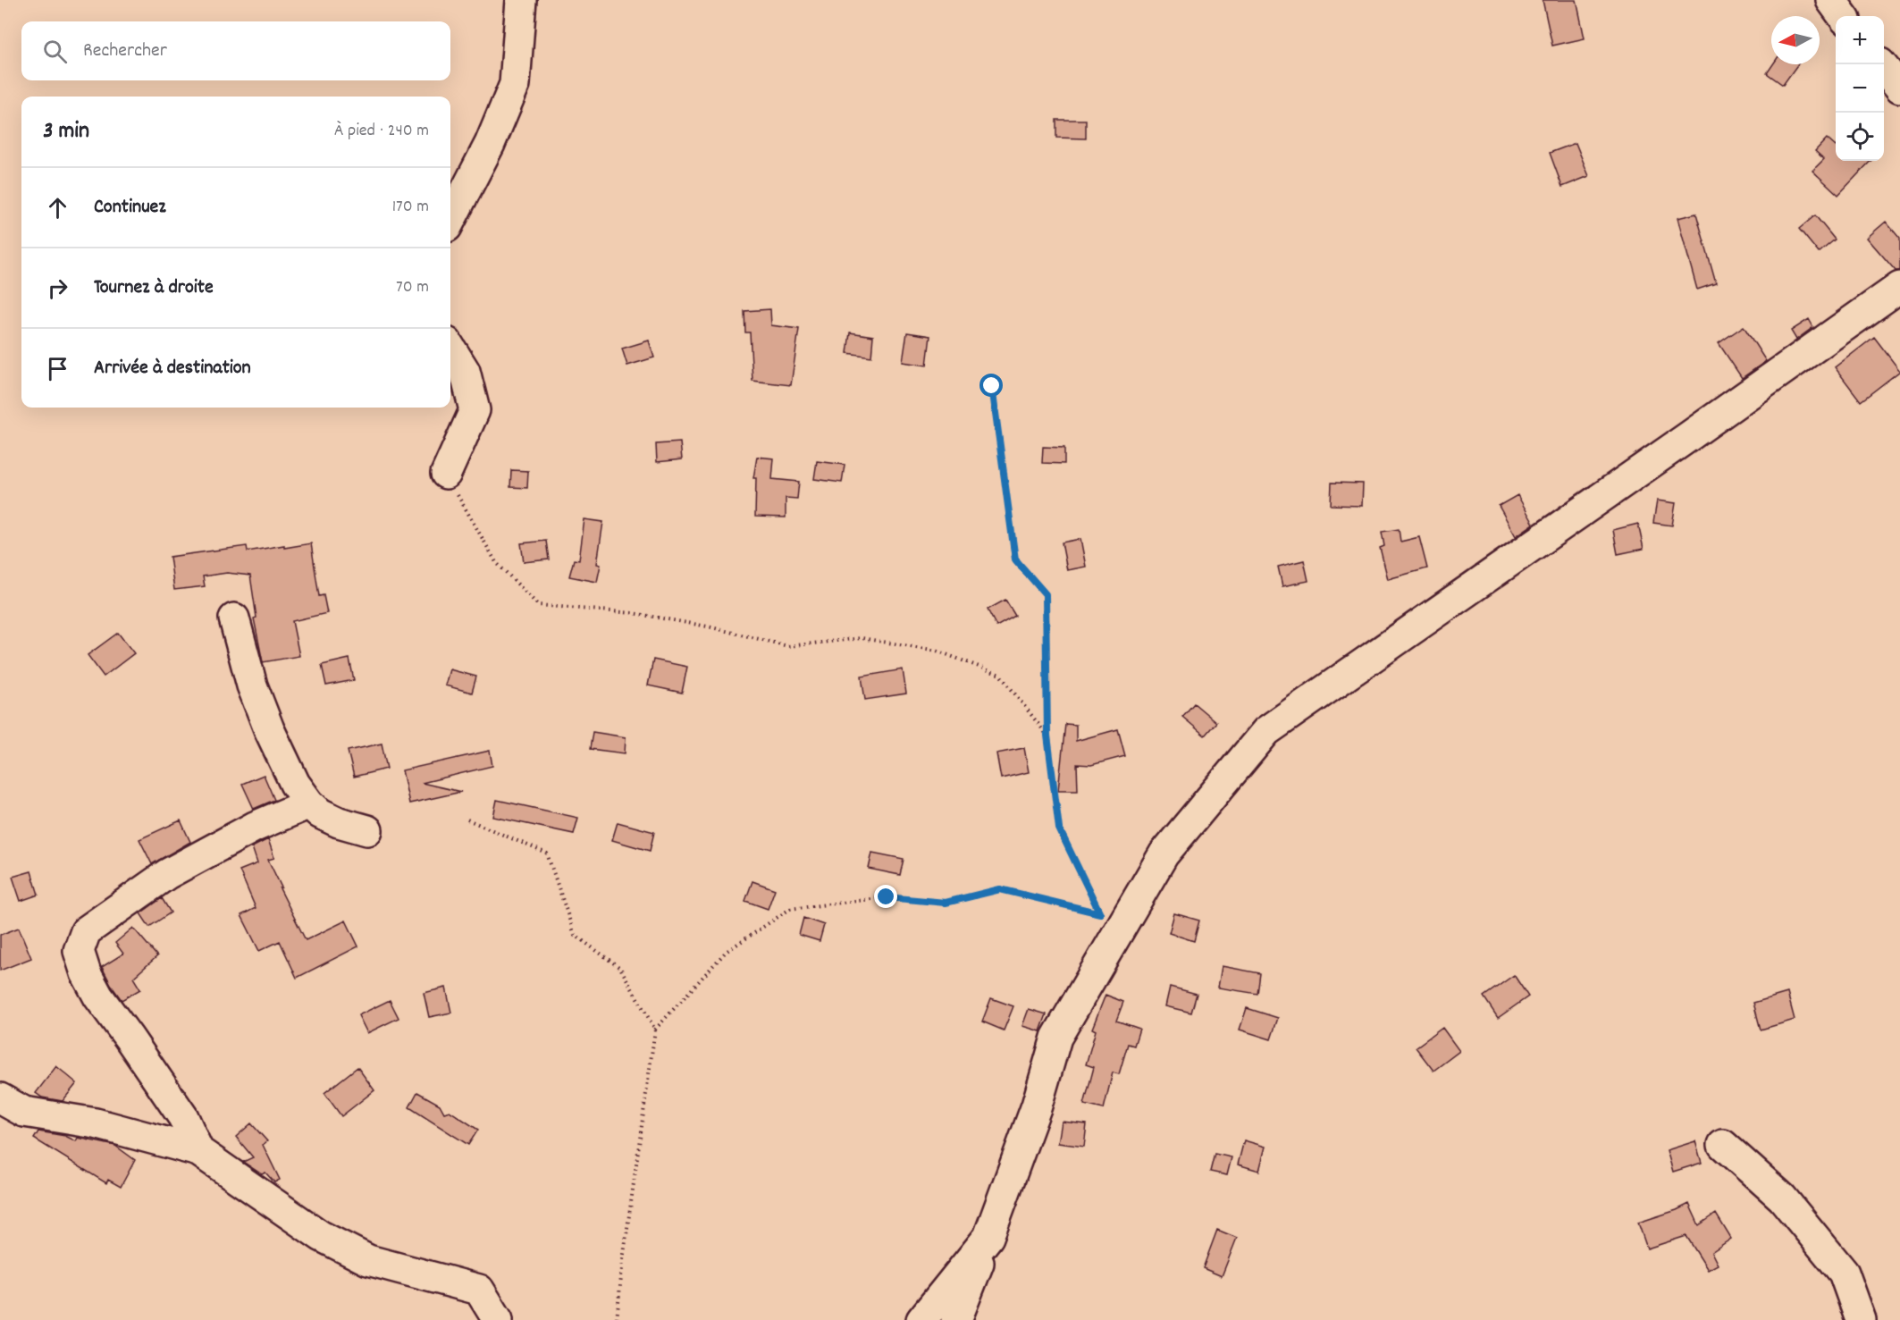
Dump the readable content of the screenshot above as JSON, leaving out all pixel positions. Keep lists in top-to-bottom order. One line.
{"north":"left","page":{"map_buttons":["+","−"],"search":"Rechercher","heading":["3 min","À pied · 240 m"],"list":[["Continuez","170 m"],["Tournez à droite","70 m"],"Arrivée à destination"]}}
